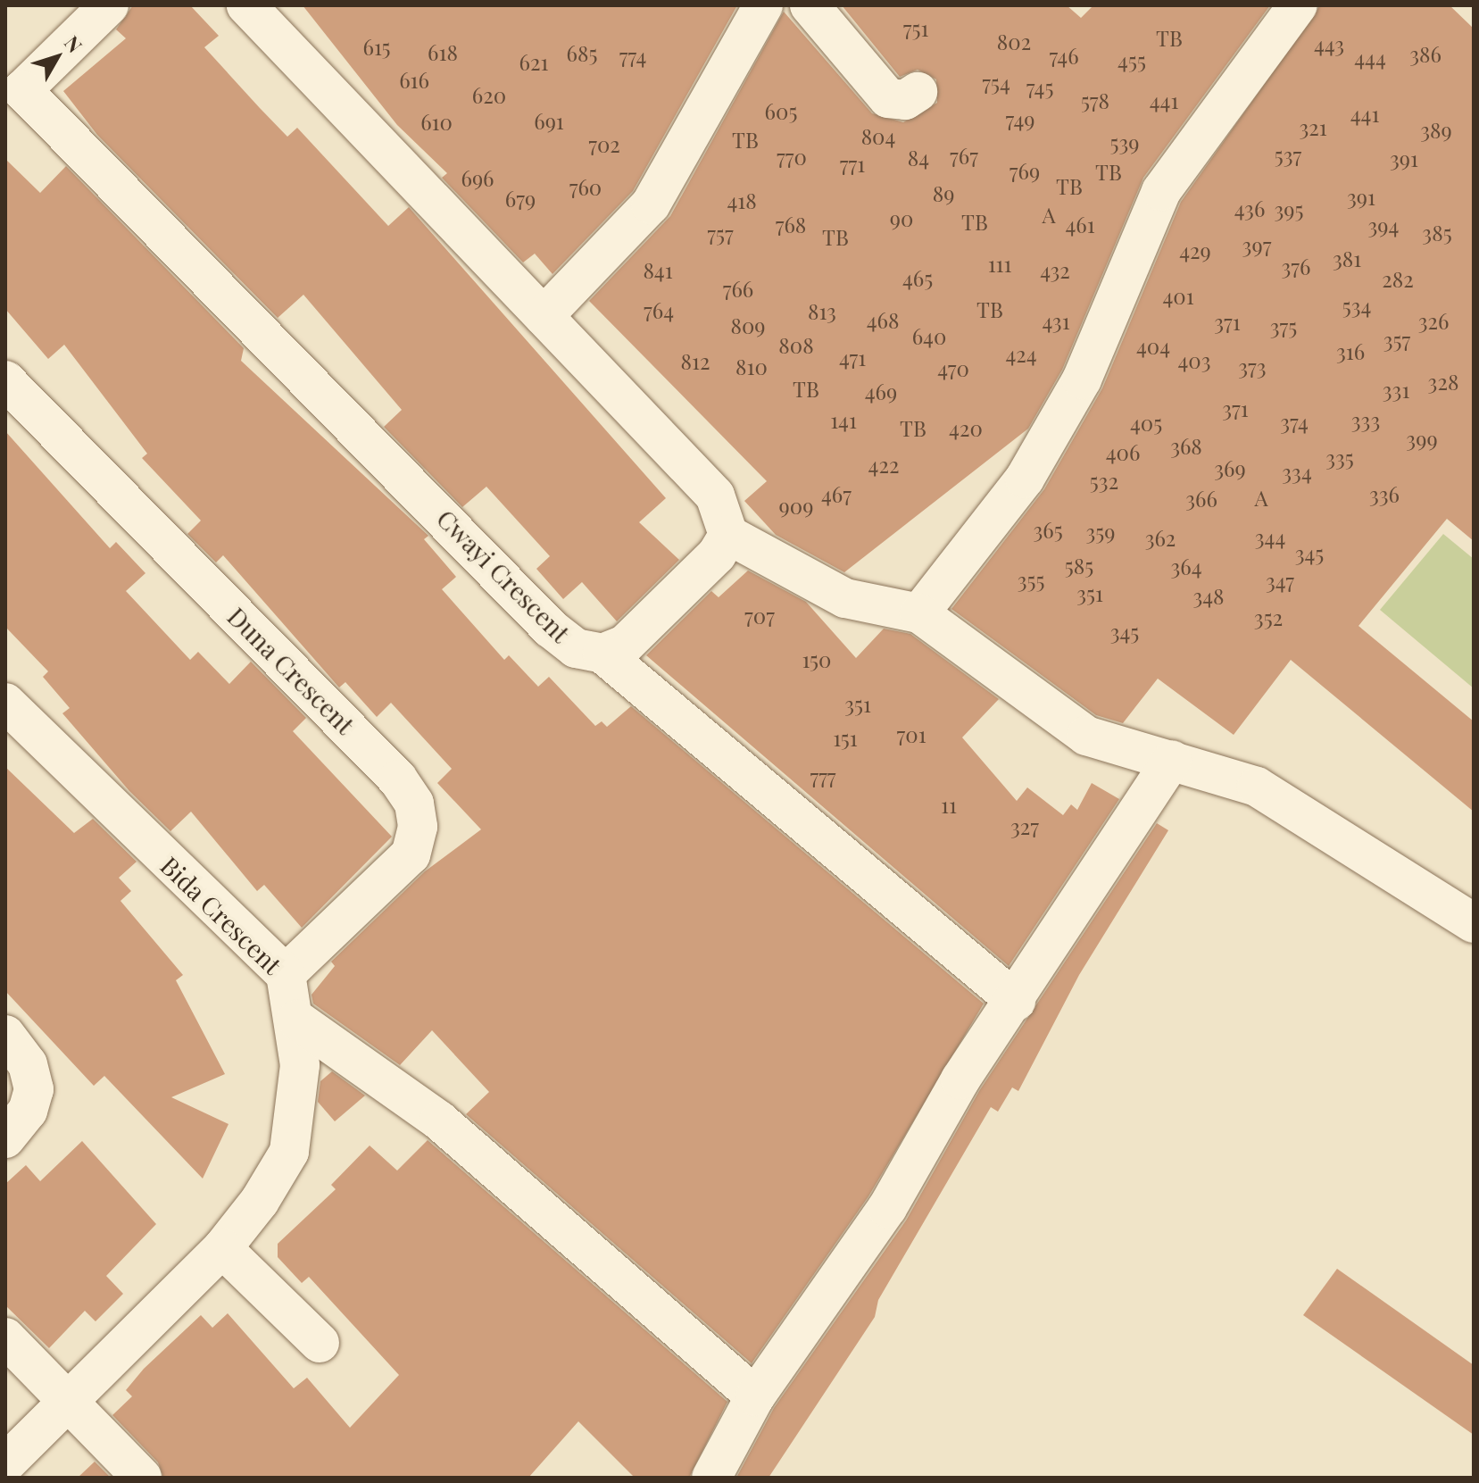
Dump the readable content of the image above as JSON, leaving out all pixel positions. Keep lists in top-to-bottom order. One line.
{"streets":{"street":["Cwayi Crescent","Duna Crescent","Bida Crescent"]},"crossings":[["Duna Crescent","Bida Crescent"]],"house_numbers":["751","TB","802","443","615","618","685","386","774","746","444","455","621","616","754","745","620","578","441","605","441","749","691","610","321","389","804","TB","539","702","537","767","770","84","391","771","769","TB","696","TB","760","89","391","679","418","436","395","A","90","TB","768","461","394","385","757","TB","397","429","381","111","376","841","432","465","282","766","401","534","TB","764","813","468","431","326","371","809","375","640","357","808","404","316","424","471","403","812","810","373","470","328","TB","331","469","371","141","333","374","405","TB","420","399","368","406","335","422","369","334","532","467","336","A","366","909","365","359","344","362","345","585","364","355","347","351","348","707","352","345","150","351","701","151","777","11","327"],"north":"top right"}
